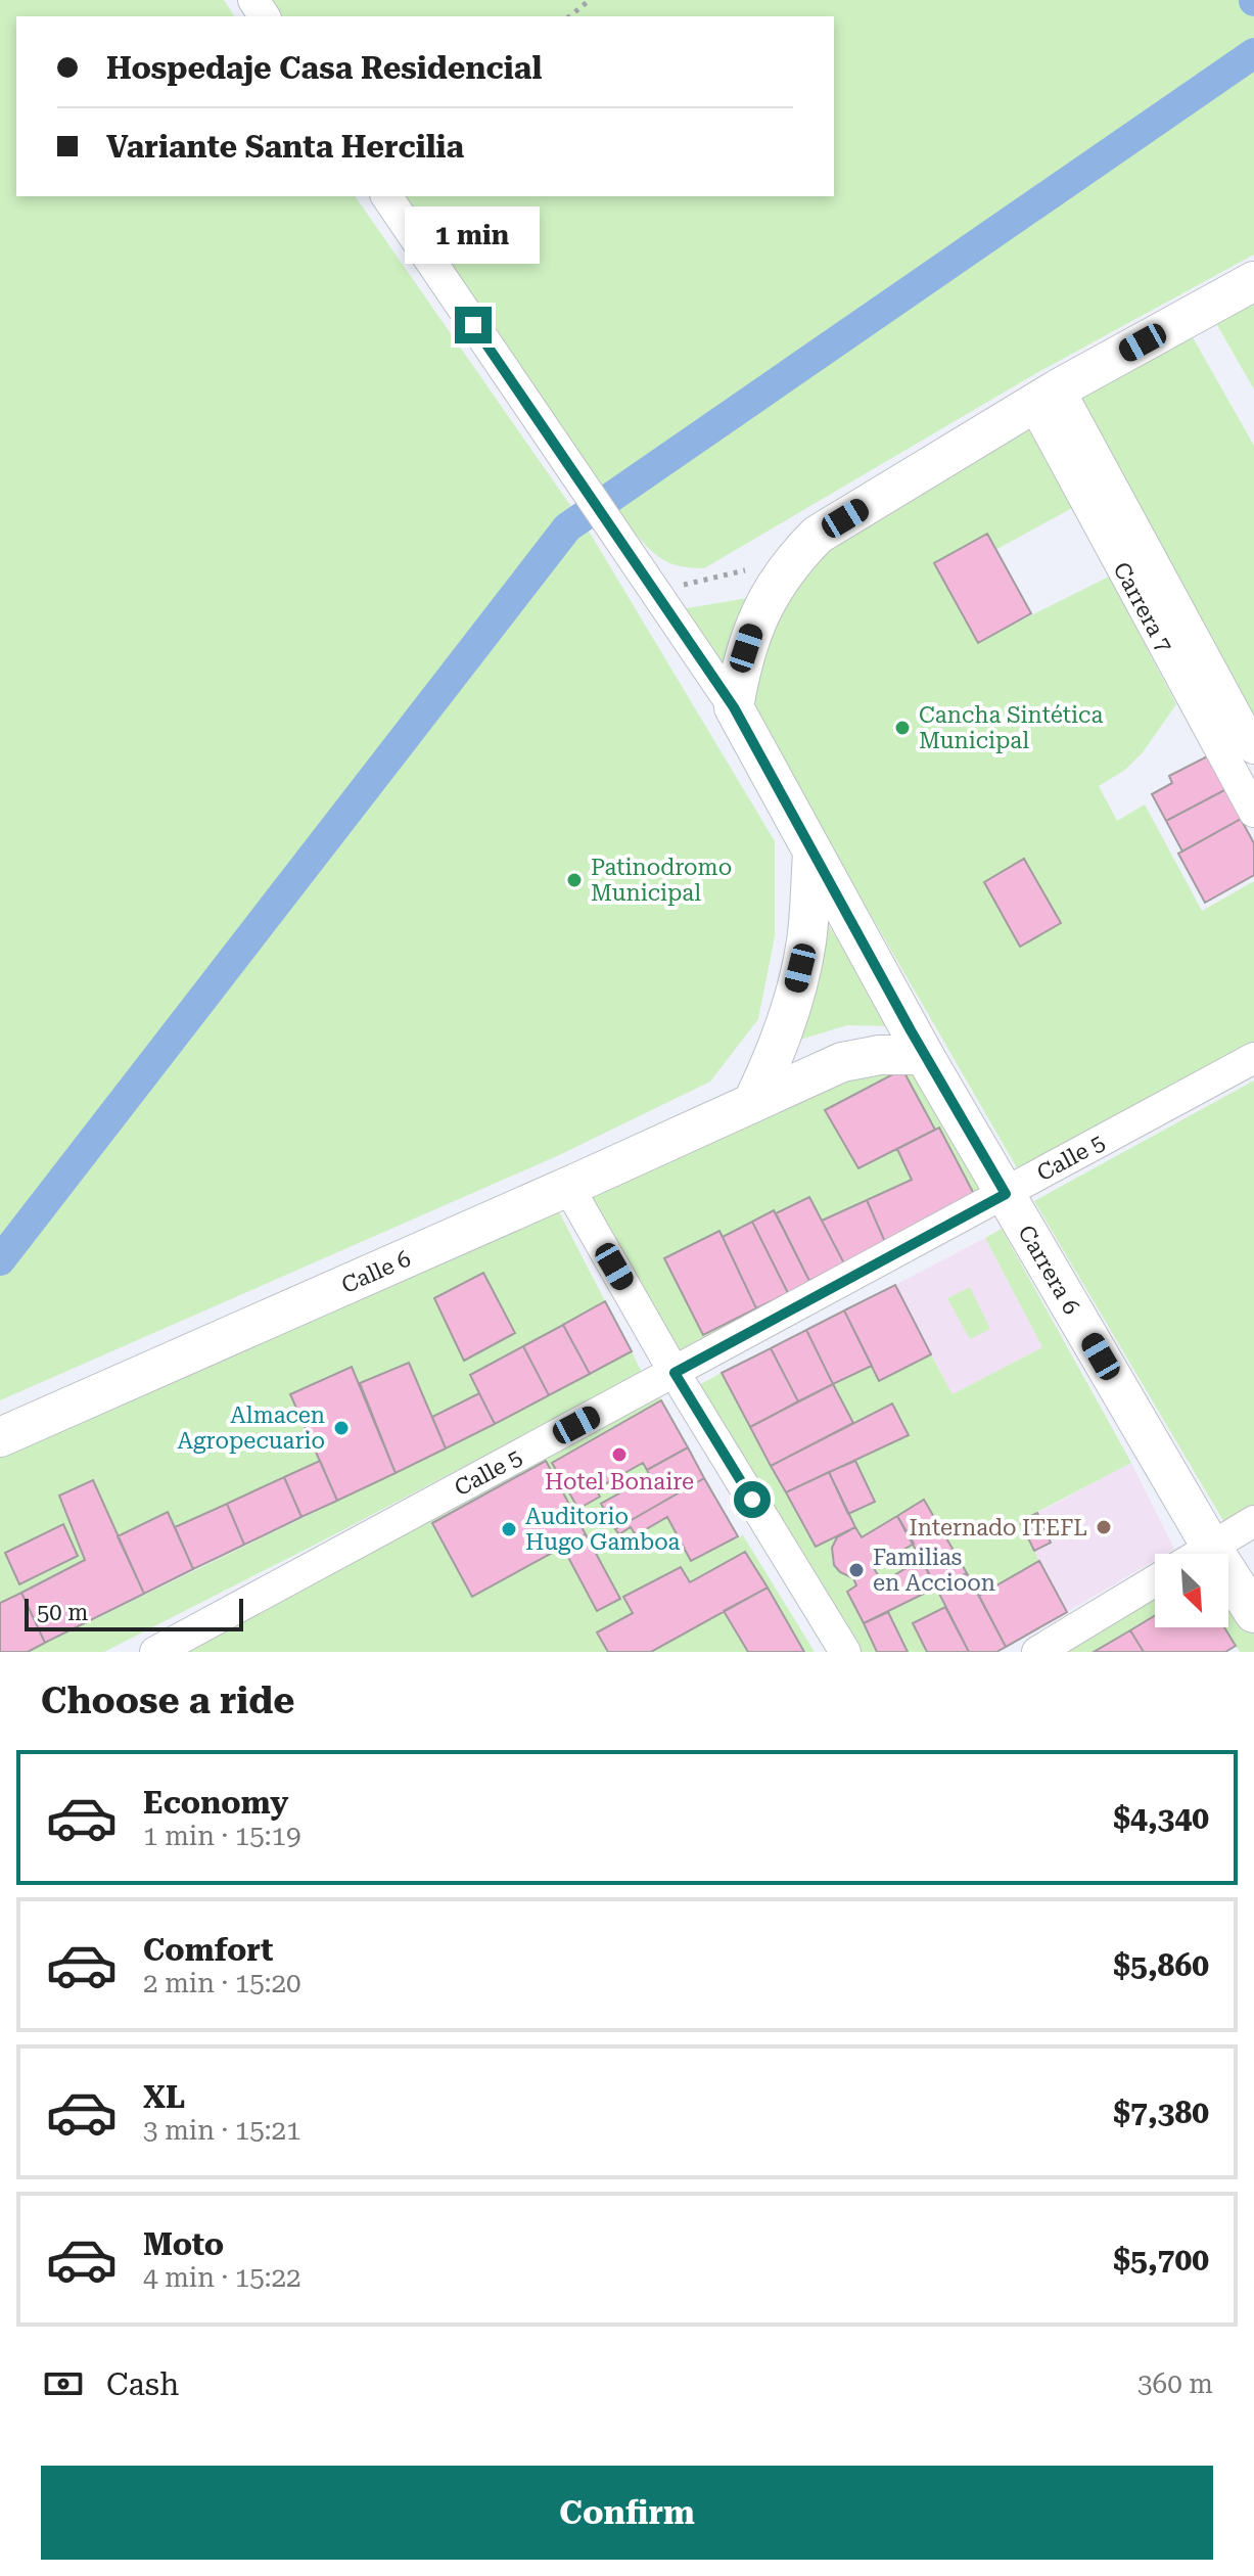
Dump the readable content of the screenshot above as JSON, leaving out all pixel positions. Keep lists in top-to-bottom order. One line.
{"streets":{"street":["Carrera 7","Calle 5","Carrera 6","Calle 6"]},"crossings":[["Calle 5","Carrera 6"],["Carrera 6","Calle 6"]],"places":["Cancha Sintética Municipal","Patinodromo Municipal","Almacen Agropecuario","Hotel Bonaire","Internado ITEFL","Auditorio Hugo Gamboa","Familias en Accioon"],"scale_bar":"50 m","north":"bottom right","page":{"banner":["Hospedaje Casa Residencial","Variante Santa Hercilia"],"bubble":"1 min","scale":"50 m","heading":"Choose a ride","list":[{"name":"Economy","note":"1 min · 15:19","value":"$4,340"},{"name":"Comfort","note":"2 min · 15:20","value":"$5,860"},{"name":"XL","note":"3 min · 15:21","value":"$7,380"},{"name":"Moto","note":"4 min · 15:22","value":"$5,700"}],"pay":["Cash","360 m"],"buttons":"Confirm"}}
